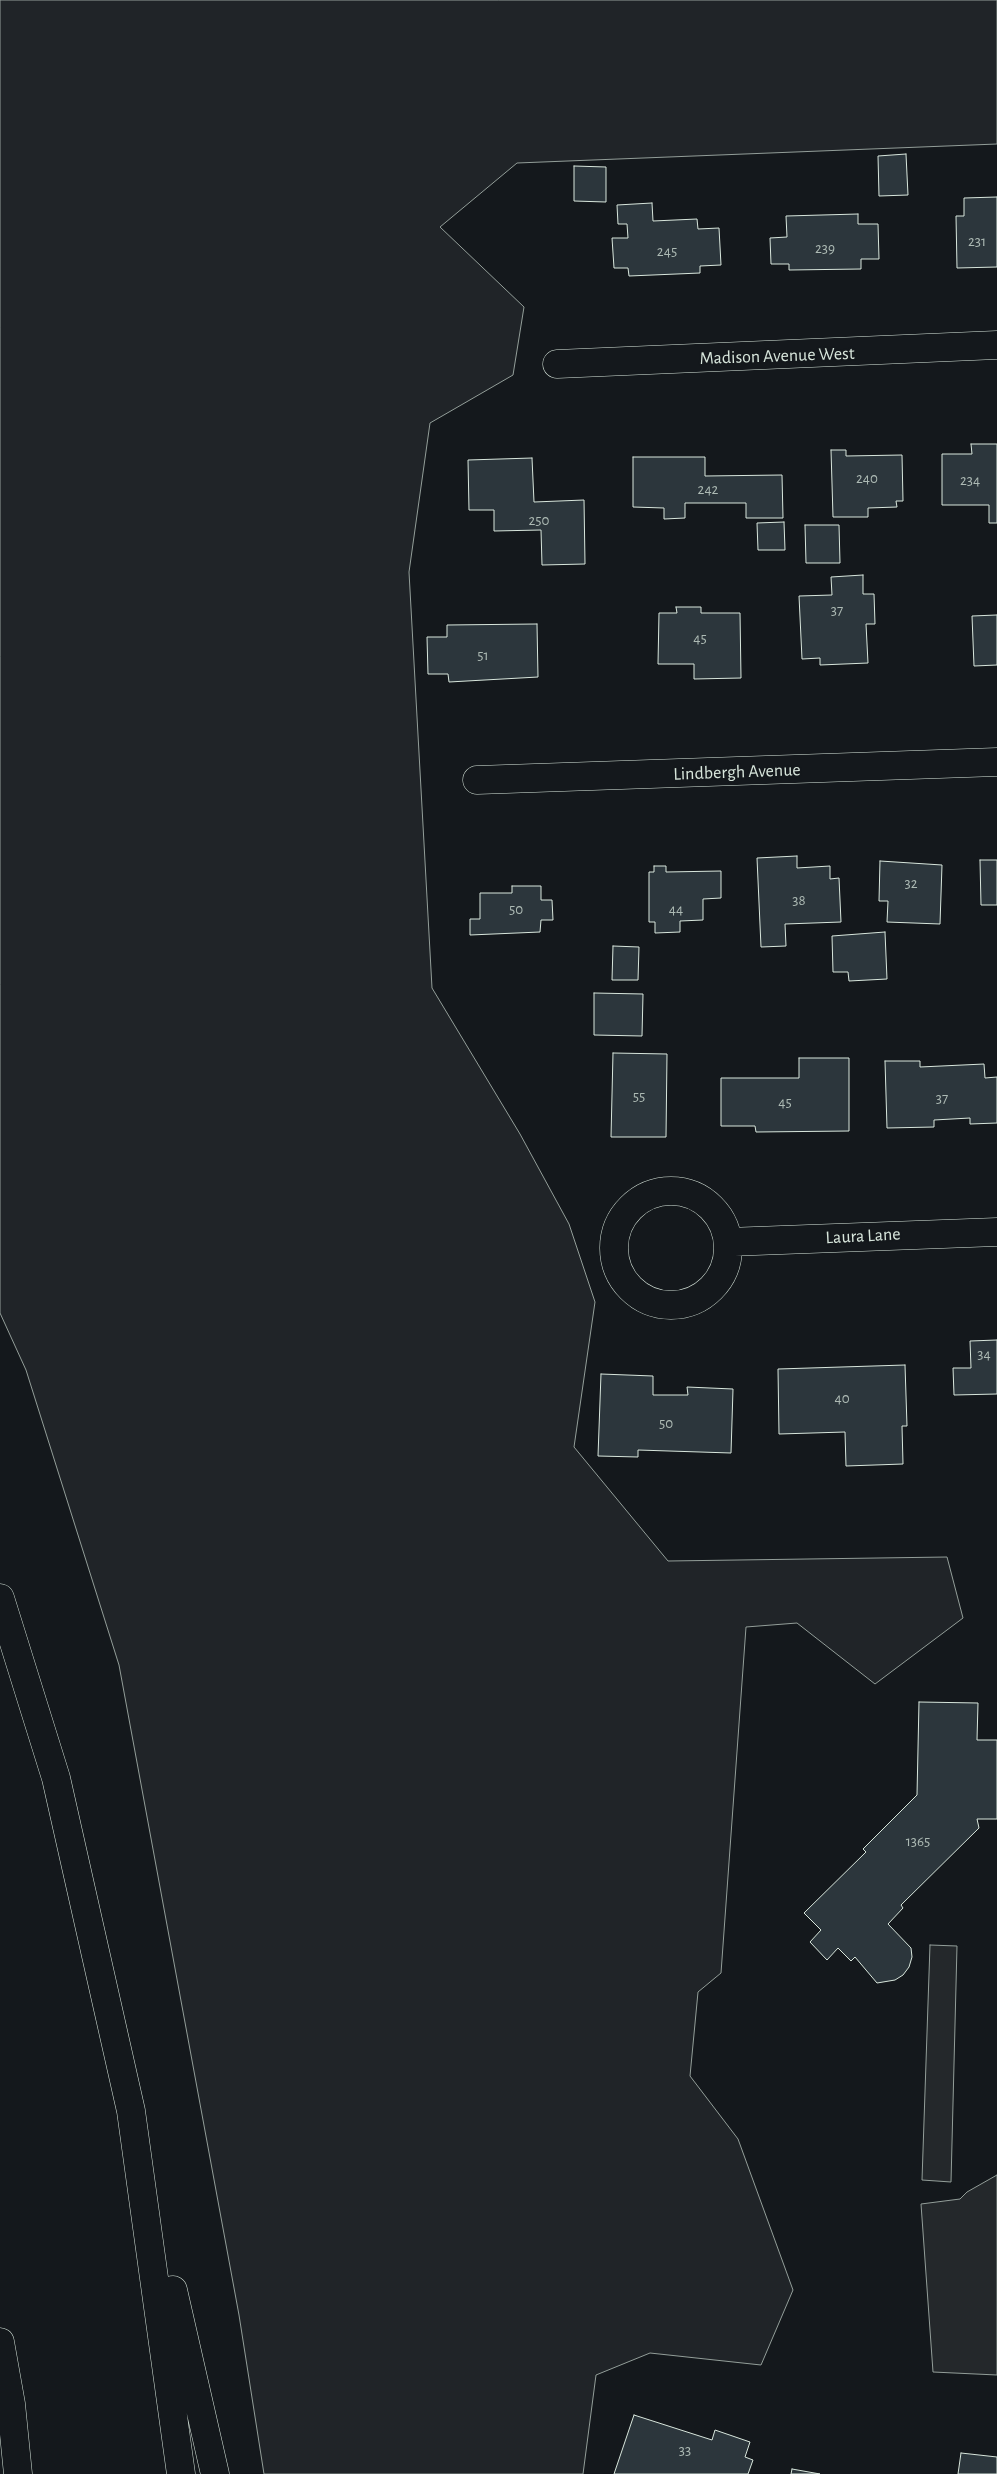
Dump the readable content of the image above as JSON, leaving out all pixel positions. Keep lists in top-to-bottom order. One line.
{"streets":{"main road":["Madison Avenue West","Lindbergh Avenue","Laura Lane"]},"house_numbers":["231","239","245","240","234","242","250","37","45","51","32","38","50","44","55","37","45","34","40","50","1365","33"]}
